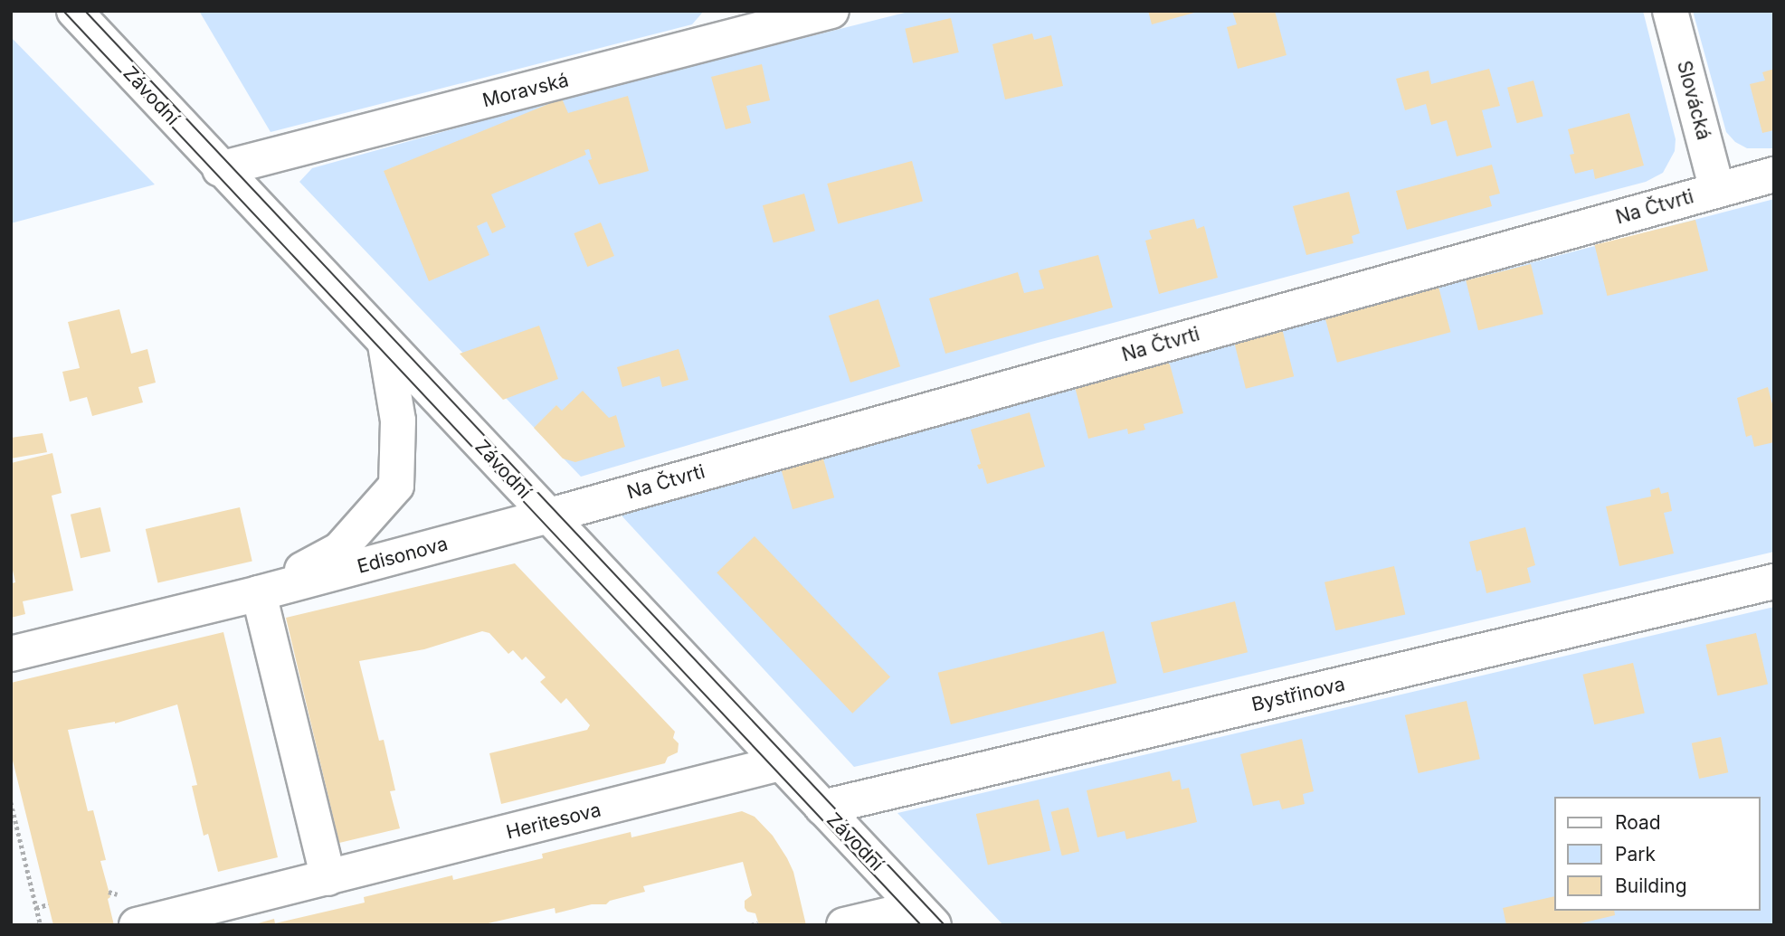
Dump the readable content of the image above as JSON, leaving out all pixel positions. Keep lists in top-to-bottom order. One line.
{"streets":{"street":["Moravská","Závodní","Slovácká","Na Čtvrti","Edisonova","Bystřinova","Heritesova"]},"crossings":[["Moravská","Závodní"],["Závodní","Na Čtvrti"],["Závodní","Edisonova"],["Závodní","Bystřinova"],["Závodní","Heritesova"],["Slovácká","Na Čtvrti"],["Na Čtvrti","Edisonova"]],"legend":["Road","Park","Building"]}
